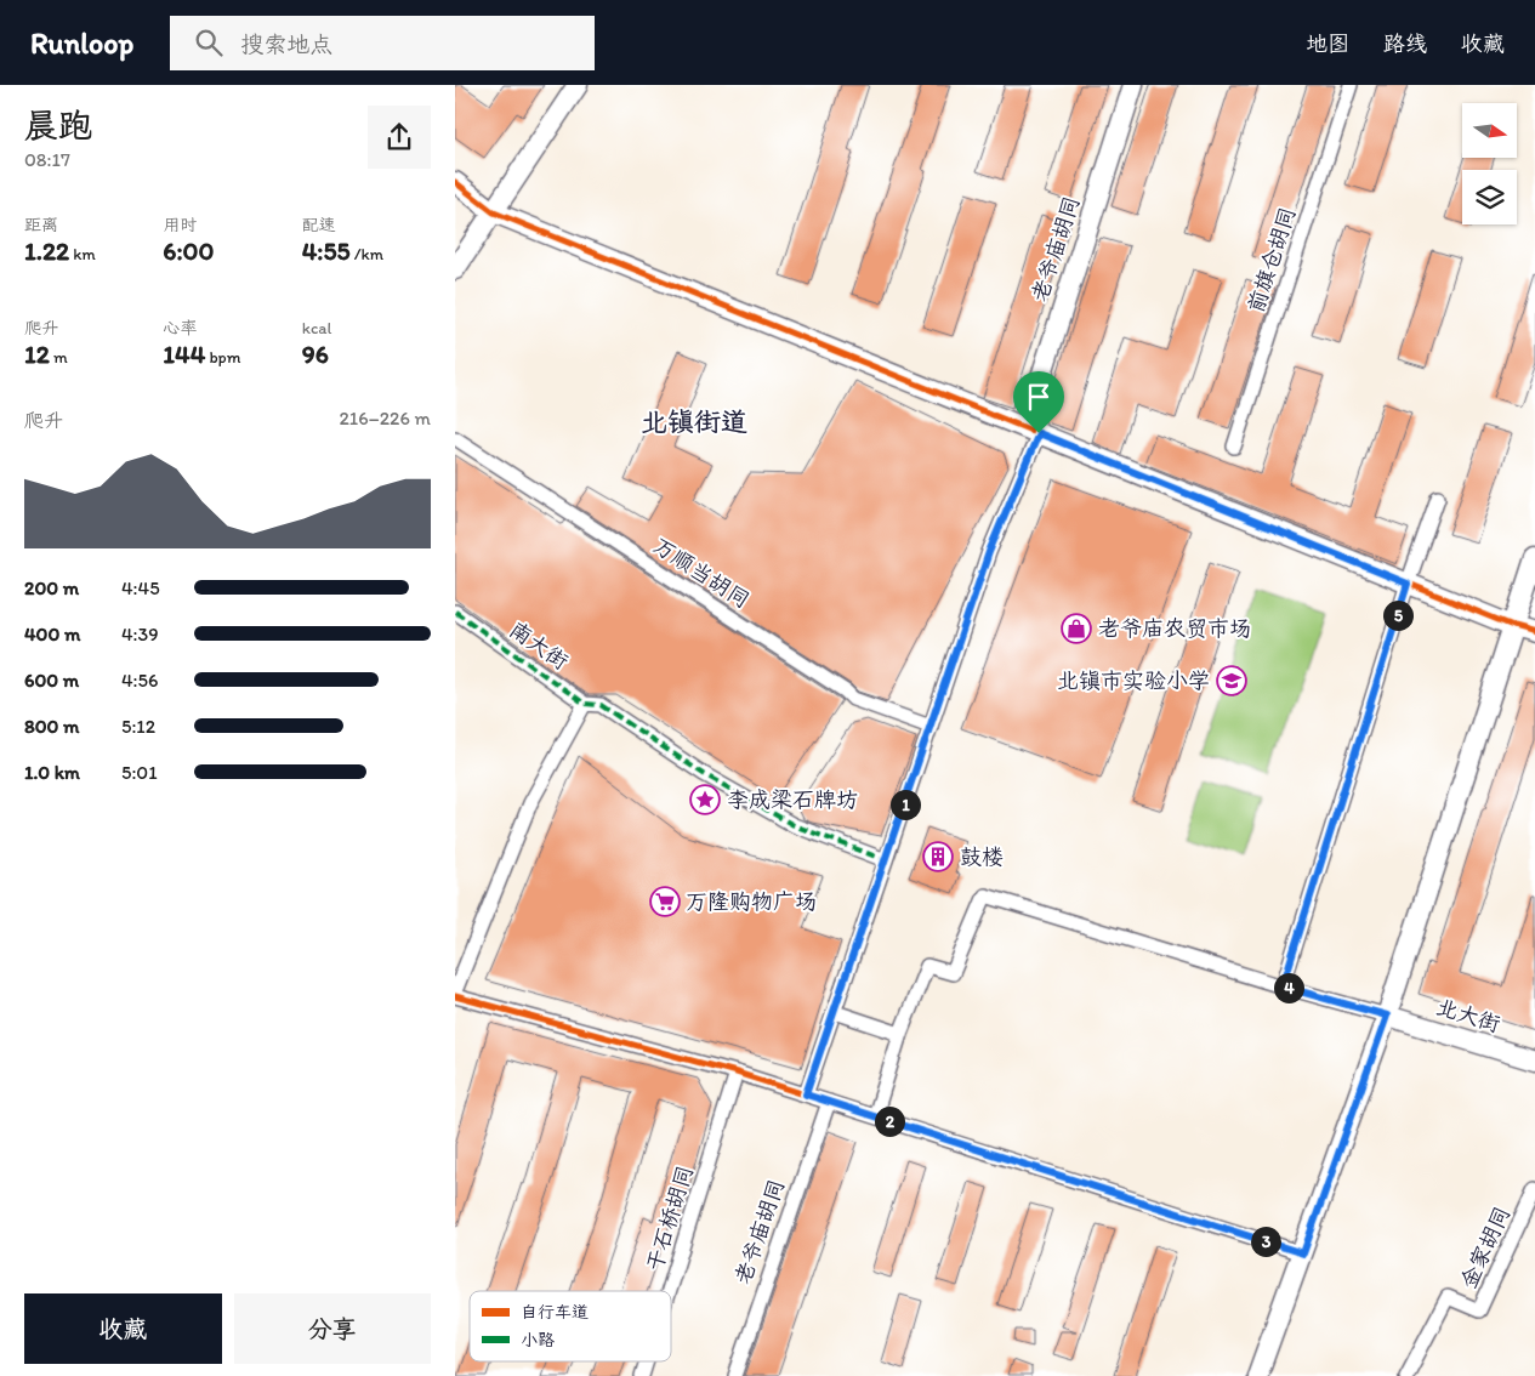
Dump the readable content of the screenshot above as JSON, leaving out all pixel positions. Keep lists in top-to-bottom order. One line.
{"streets":{"street":["老爷庙胡同","前旗仓胡同","万顺当胡同","南大街","北大街","干石桥胡同","金家胡同"]},"crossings":[["老爷庙胡同","万顺当胡同"]],"districts":["北镇街道"],"places":{"shop":["老爷庙农贸市场"],"school or university":["北镇市实验小学"],"place":["李成梁石牌坊"],"building":["鼓楼"],"supermarket":["万隆购物广场"]},"legend":["自行车道","小路"],"north":"right","page":{"header":"Runloop","search":"搜索地点","nav":["地图","路线","收藏"],"heading":["晨跑","08:17"],"stats":[["距离","1.22 km"],["用时","6:00"],["配速","4:55 /km"],["爬升","12 m"],["心率","144 bpm"],["kcal","96"]],"chart":["爬升","216–226 m"],"list":[{"name":"200 m","note":"4:45"},{"name":"400 m","note":"4:39"},{"name":"600 m","note":"4:56"},{"name":"800 m","note":"5:12"},{"name":"1.0 km","note":"5:01"}],"pins":["5","1","4","2","3"],"buttons":["收藏","分享"]}}
